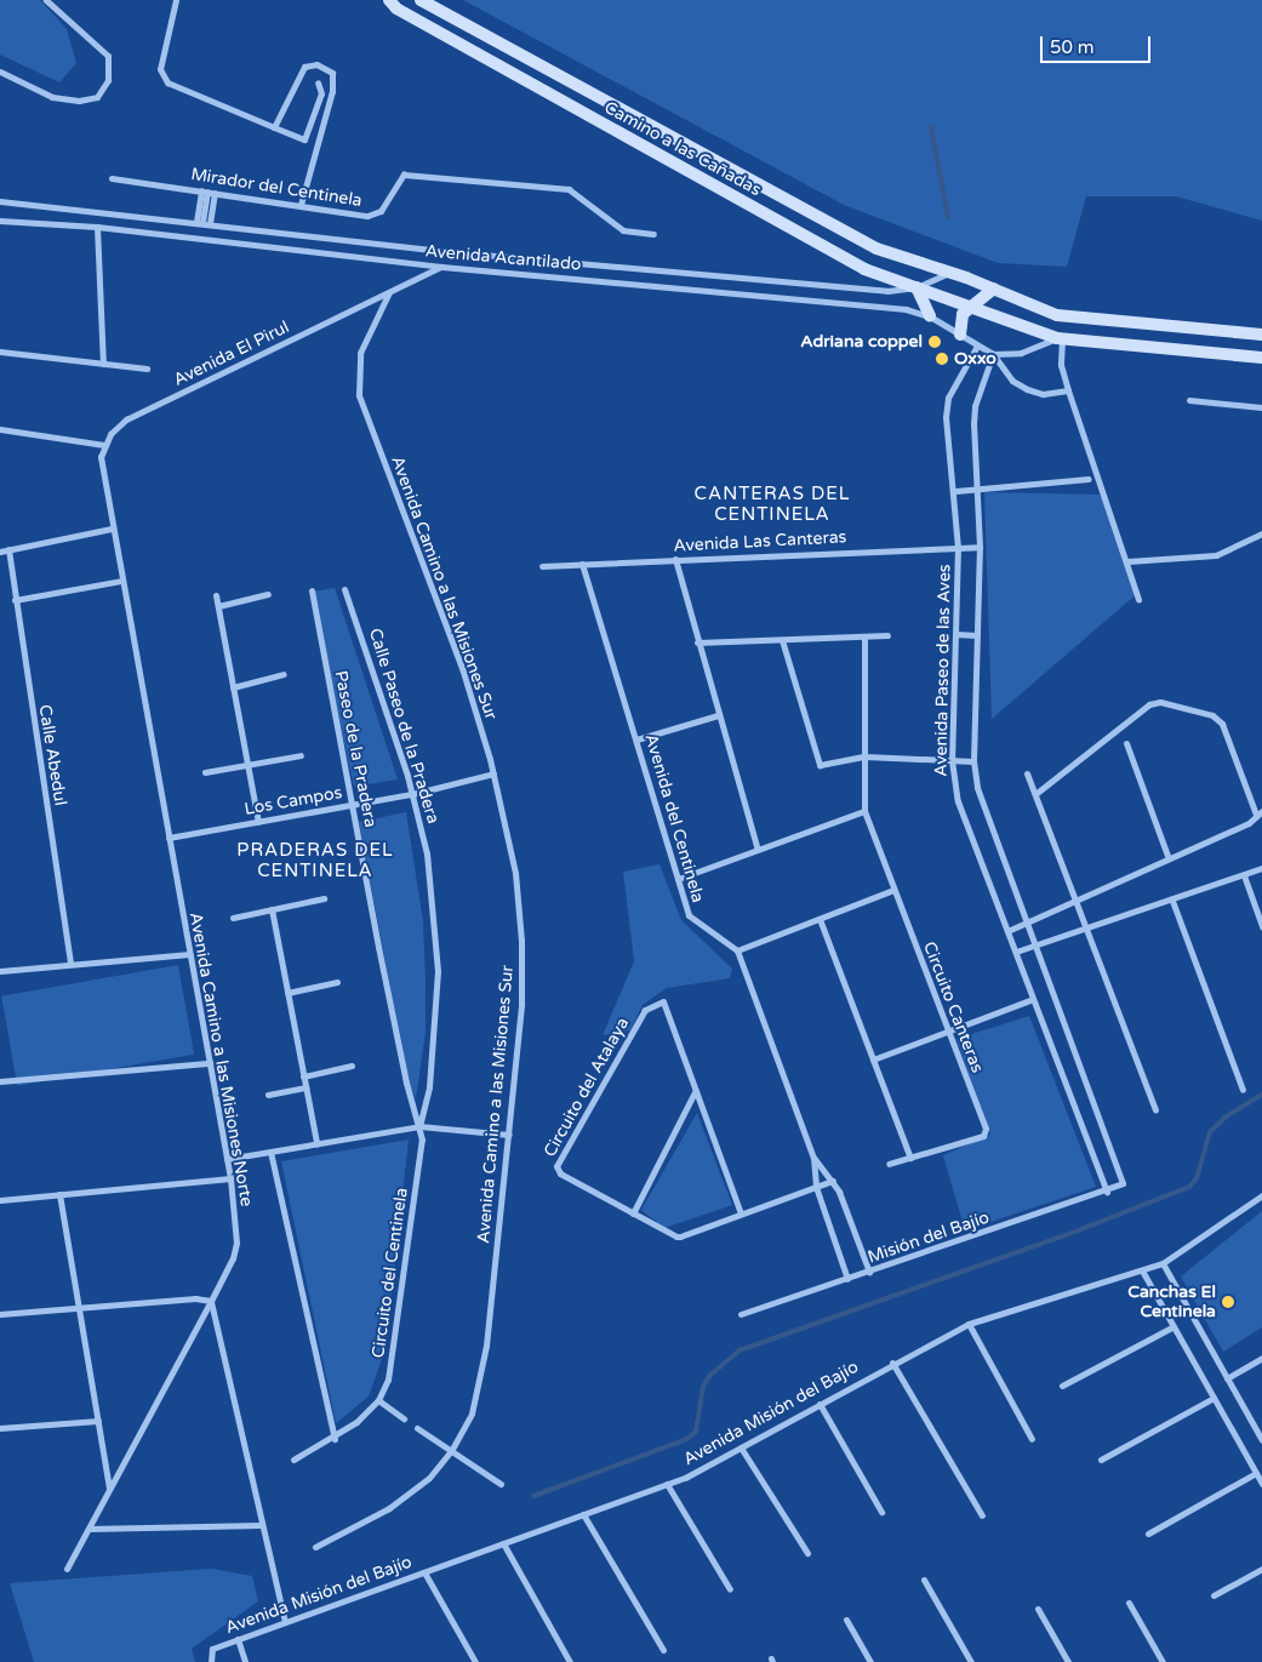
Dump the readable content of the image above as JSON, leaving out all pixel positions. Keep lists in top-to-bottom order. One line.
{"streets":{"main road":["Camino a las Cañadas"],"street":["Mirador del Centinela","Avenida Acantilado","Avenida El Pirul","Avenida Las Canteras","Avenida Camino a las Misiones Sur","Avenida Paseo de las Aves","Calle Paseo de la Pradera","Paseo de la Pradera","Calle Abedul","Los Campos","Avenida del Centinela","Circuito Canteras","Avenida Camino a las Misiones Norte","Circuito del Atalaya","Misión del Bajío","Circuito del Centinela","Avenida Misión del Bajío"]},"crossings":[["Camino a las Cañadas","Avenida Acantilado"],["Avenida Acantilado","Avenida El Pirul"],["Avenida Acantilado","Avenida Paseo de las Aves"],["Avenida El Pirul","Avenida Camino a las Misiones Sur"],["Avenida Las Canteras","Avenida Paseo de las Aves"],["Avenida Las Canteras","Avenida del Centinela"],["Avenida Camino a las Misiones Sur","Los Campos"],["Avenida Paseo de las Aves","Misión del Bajío"],["Calle Paseo de la Pradera","Paseo de la Pradera"],["Calle Paseo de la Pradera","Los Campos"],["Calle Paseo de la Pradera","Circuito del Centinela"],["Paseo de la Pradera","Los Campos"],["Paseo de la Pradera","Circuito del Centinela"],["Los Campos","Avenida Camino a las Misiones Norte"]],"districts":["CANTERAS DEL CENTINELA","PRADERAS DEL CENTINELA"],"places":["Adriana coppel","Oxxo","Canchas El Centinela"],"scale_bar":"50 m"}
